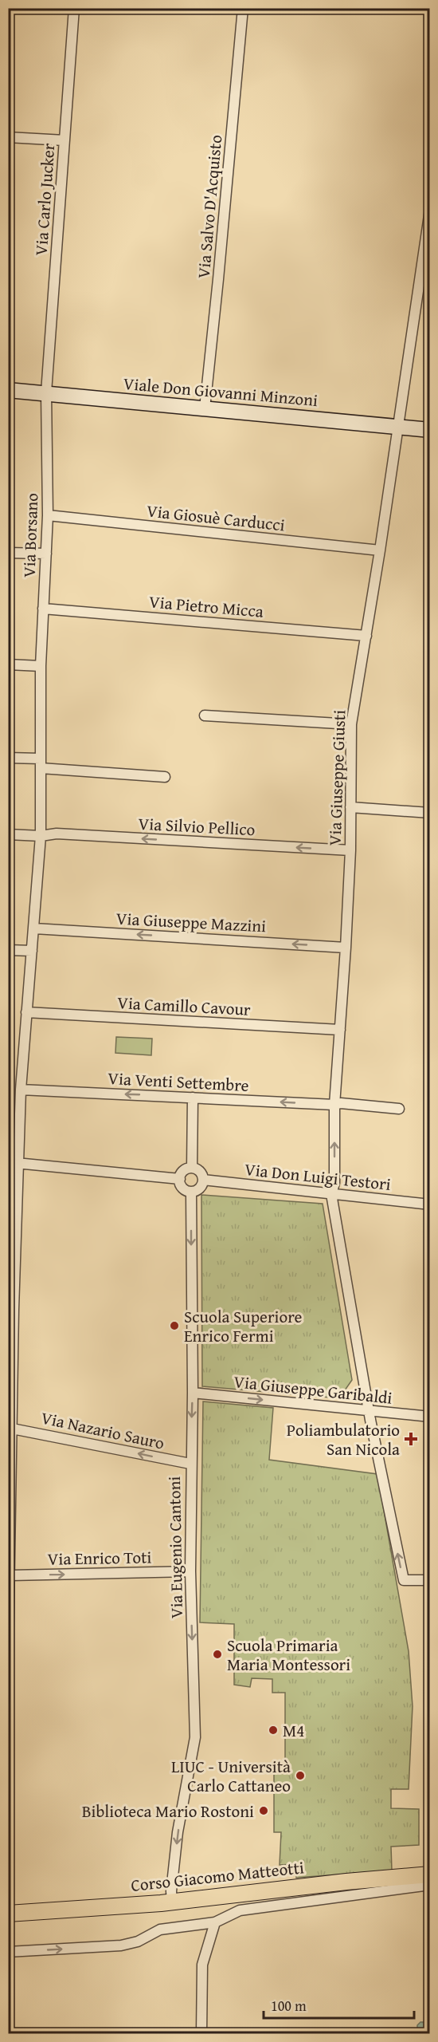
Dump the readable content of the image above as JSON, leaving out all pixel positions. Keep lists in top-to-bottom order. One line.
{"streets":{"main road":["Corso Giacomo Matteotti"],"street":["Via Carlo Jucker","Via Salvo D'Acquisto","Viale Don Giovanni Minzoni","Via Giosuè Carducci","Via Borsano","Via Pietro Micca","Via Giuseppe Giusti","Via Silvio Pellico","Via Giuseppe Mazzini","Via Camillo Cavour","Via Venti Settembre","Via Don Luigi Testori","Via Giuseppe Garibaldi","Via Nazario Sauro","Via Eugenio Cantoni","Via Enrico Toti"]},"crossings":[["Via Carlo Jucker","Viale Don Giovanni Minzoni"],["Via Carlo Jucker","Via Borsano"],["Via Salvo D'Acquisto","Viale Don Giovanni Minzoni"],["Viale Don Giovanni Minzoni","Via Borsano"],["Viale Don Giovanni Minzoni","Via Giuseppe Giusti"],["Via Giosuè Carducci","Via Borsano"],["Via Giosuè Carducci","Via Giuseppe Giusti"],["Via Borsano","Via Pietro Micca"],["Via Borsano","Via Silvio Pellico"],["Via Borsano","Via Giuseppe Mazzini"],["Via Borsano","Via Camillo Cavour"],["Via Borsano","Via Venti Settembre"],["Via Borsano","Via Nazario Sauro"],["Via Borsano","Via Enrico Toti"],["Via Pietro Micca","Via Giuseppe Giusti"],["Via Giuseppe Giusti","Via Silvio Pellico"],["Via Giuseppe Giusti","Via Giuseppe Mazzini"],["Via Giuseppe Giusti","Via Camillo Cavour"],["Via Giuseppe Giusti","Via Venti Settembre"],["Via Giuseppe Giusti","Via Don Luigi Testori"],["Via Giuseppe Giusti","Via Giuseppe Garibaldi"],["Via Don Luigi Testori","Via Eugenio Cantoni"],["Via Giuseppe Garibaldi","Via Eugenio Cantoni"],["Via Nazario Sauro","Via Eugenio Cantoni"],["Via Eugenio Cantoni","Via Enrico Toti"],["Via Eugenio Cantoni","Corso Giacomo Matteotti"]],"one_way":["Via Giuseppe Mazzini","Via Giuseppe Garibaldi","Via Nazario Sauro","Via Eugenio Cantoni","Via Enrico Toti"],"places":{"other":["Scuola Superiore Enrico Fermi","Scuola Primaria Maria Montessori","M4","LIUC - Università Carlo Cattaneo","Biblioteca Mario Rostoni"],"health":["Poliambulatorio San Nicola"]},"scale_bar":"100 m"}
